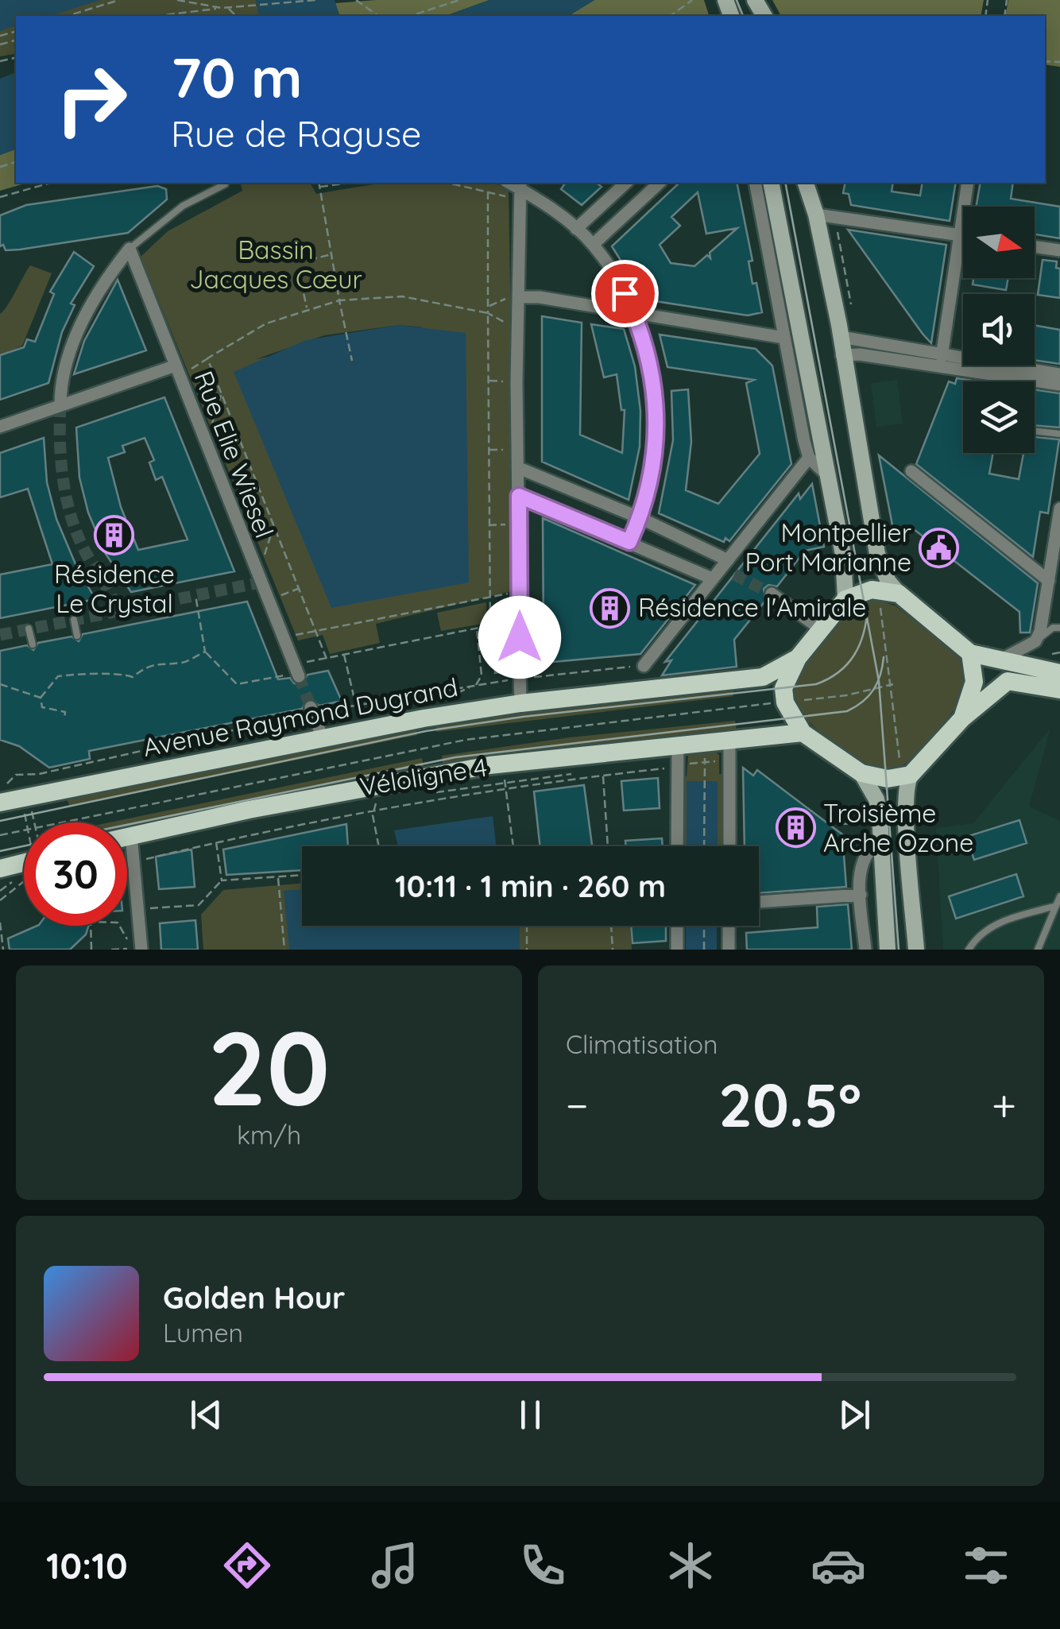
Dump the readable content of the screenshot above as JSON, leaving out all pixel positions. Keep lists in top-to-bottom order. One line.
{"streets":{"main road":["Avenue Raymond Dugrand"],"street":["Rue Elie Wiesel"],"path":["Véloligne 4"]},"parks":["Bassin Jacques Cœur"],"places":{"building":["Résidence Le Crystal","Résidence l'Amirale","Troisième Arche Ozone"],"public building":["Montpellier Port Marianne"]},"north":"right","page":{"turn":["70 m","Rue de Raguse"],"limit":"30","trip":"10:11 · 1 min · 260 m","tile":[["20","km/h"],"Climatisation"],"heat":["−","20.5°","+"],"song":["Golden Hour","Lumen"],"tabs":"10:10"}}
